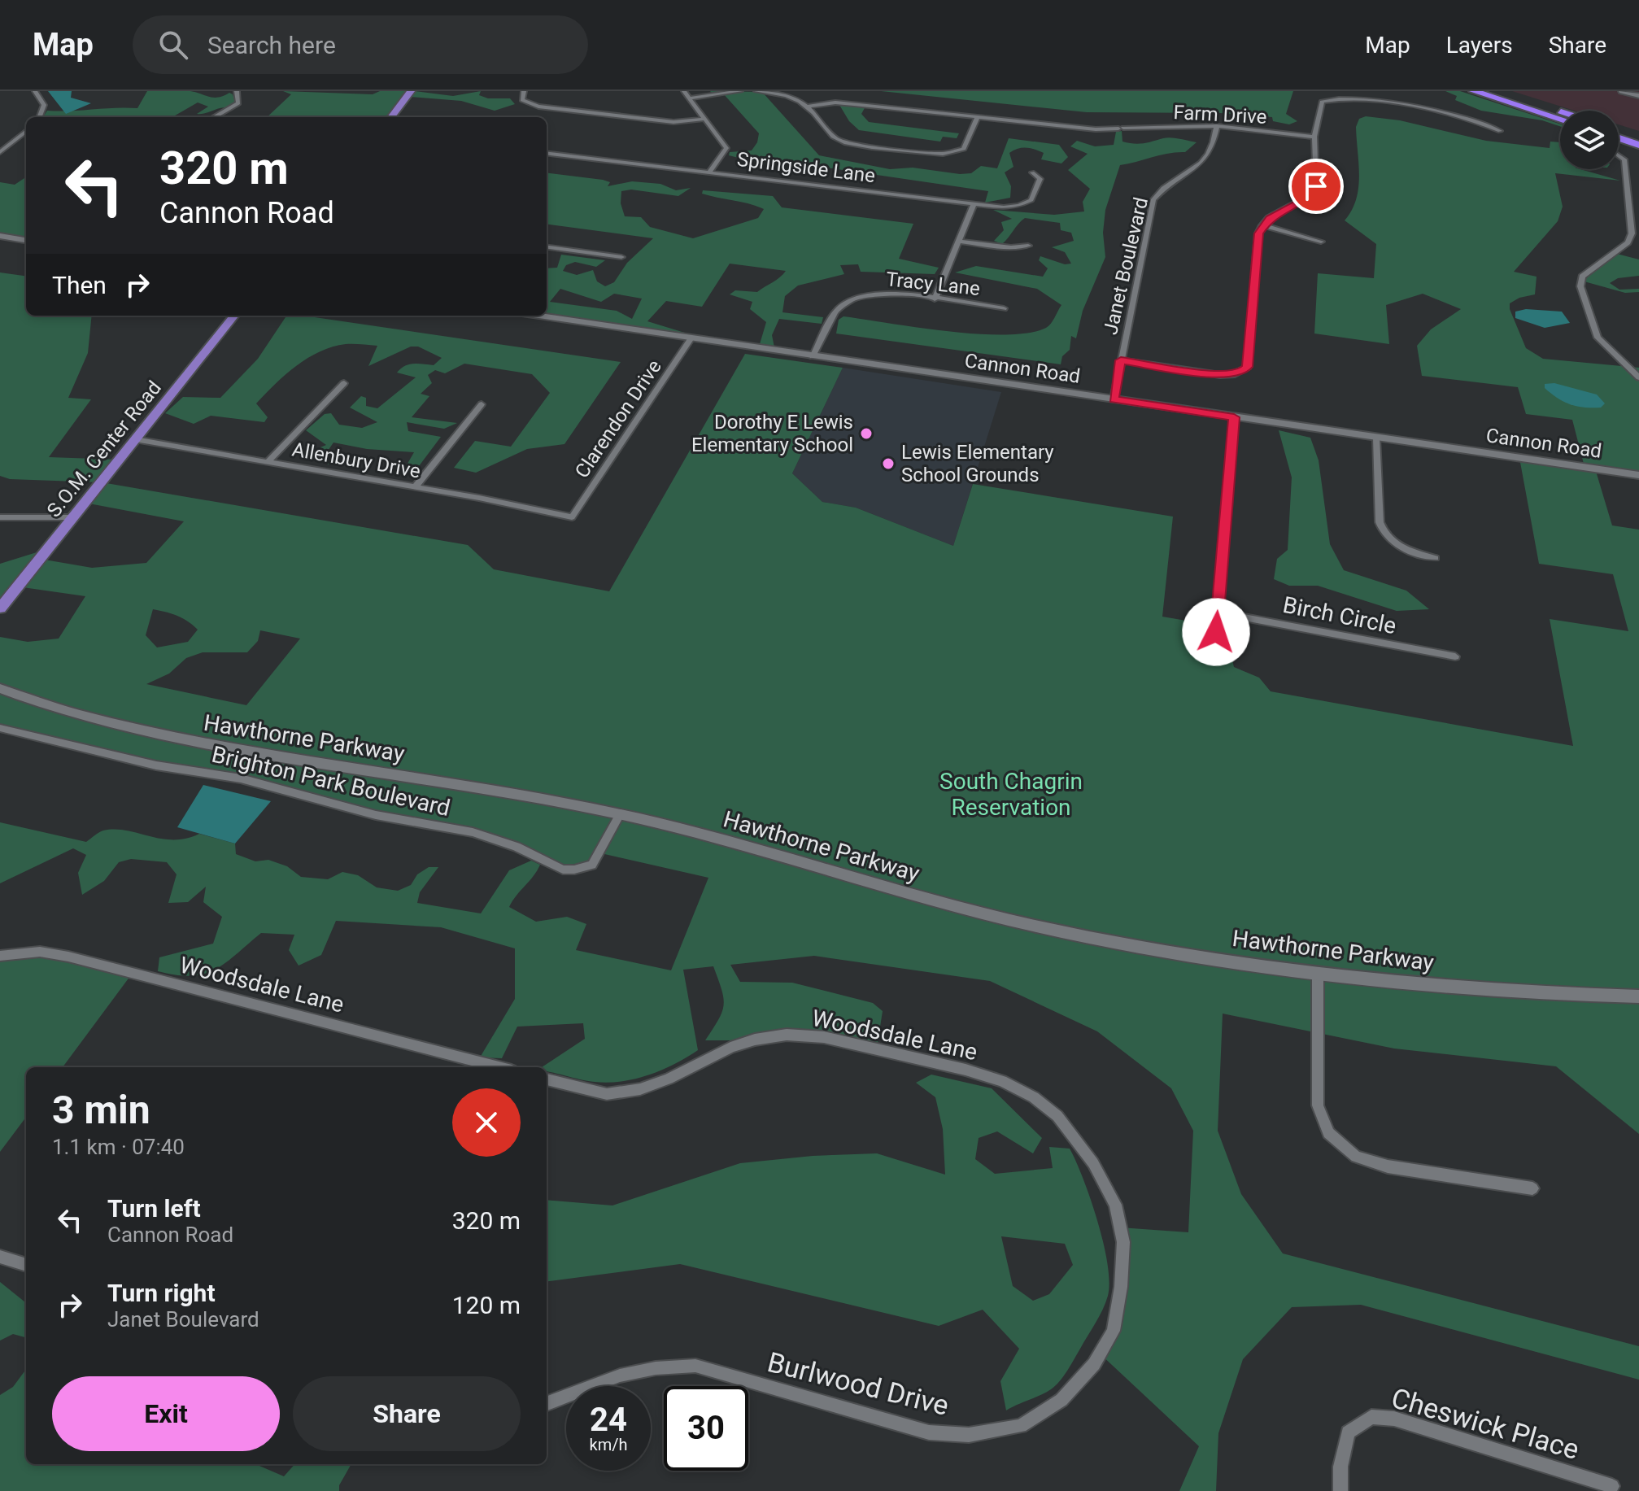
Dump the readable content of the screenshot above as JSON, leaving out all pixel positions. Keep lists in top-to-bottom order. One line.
{"streets":{"main road":["S.O.M. Center Road"],"street":["Farm Drive","Springside Lane","Janet Boulevard","Tracy Lane","Cannon Road","Clarendon Drive","Allenbury Drive","Birch Circle","Hawthorne Parkway","Brighton Park Boulevard","Woodsdale Lane","Burlwood Drive","Cheswick Place"]},"crossings":[["Farm Drive","Janet Boulevard"],["Janet Boulevard","Cannon Road"],["Tracy Lane","Cannon Road"],["Cannon Road","Clarendon Drive"],["Clarendon Drive","Allenbury Drive"],["S.O.M. Center Road","Allenbury Drive"],["Hawthorne Parkway","Brighton Park Boulevard"],["Woodsdale Lane","Burlwood Drive"]],"parks":["South Chagrin Reservation"],"places":["Dorothy E Lewis Elementary School","Lewis Elementary School Grounds"],"page":{"header":"Map","search":"Search here","nav":["Map","Layers","Share"],"turn":["320 m","Cannon Road"],"then":"Then","heading":["3 min","1.1 km · 07:40"],"list":[{"name":"Turn left","note":"Cannon Road","value":"320 m"},{"name":"Turn right","note":"Janet Boulevard","value":"120 m"}],"buttons":["Exit","Share"],"speed":"24 km/h","limit":"30"}}
